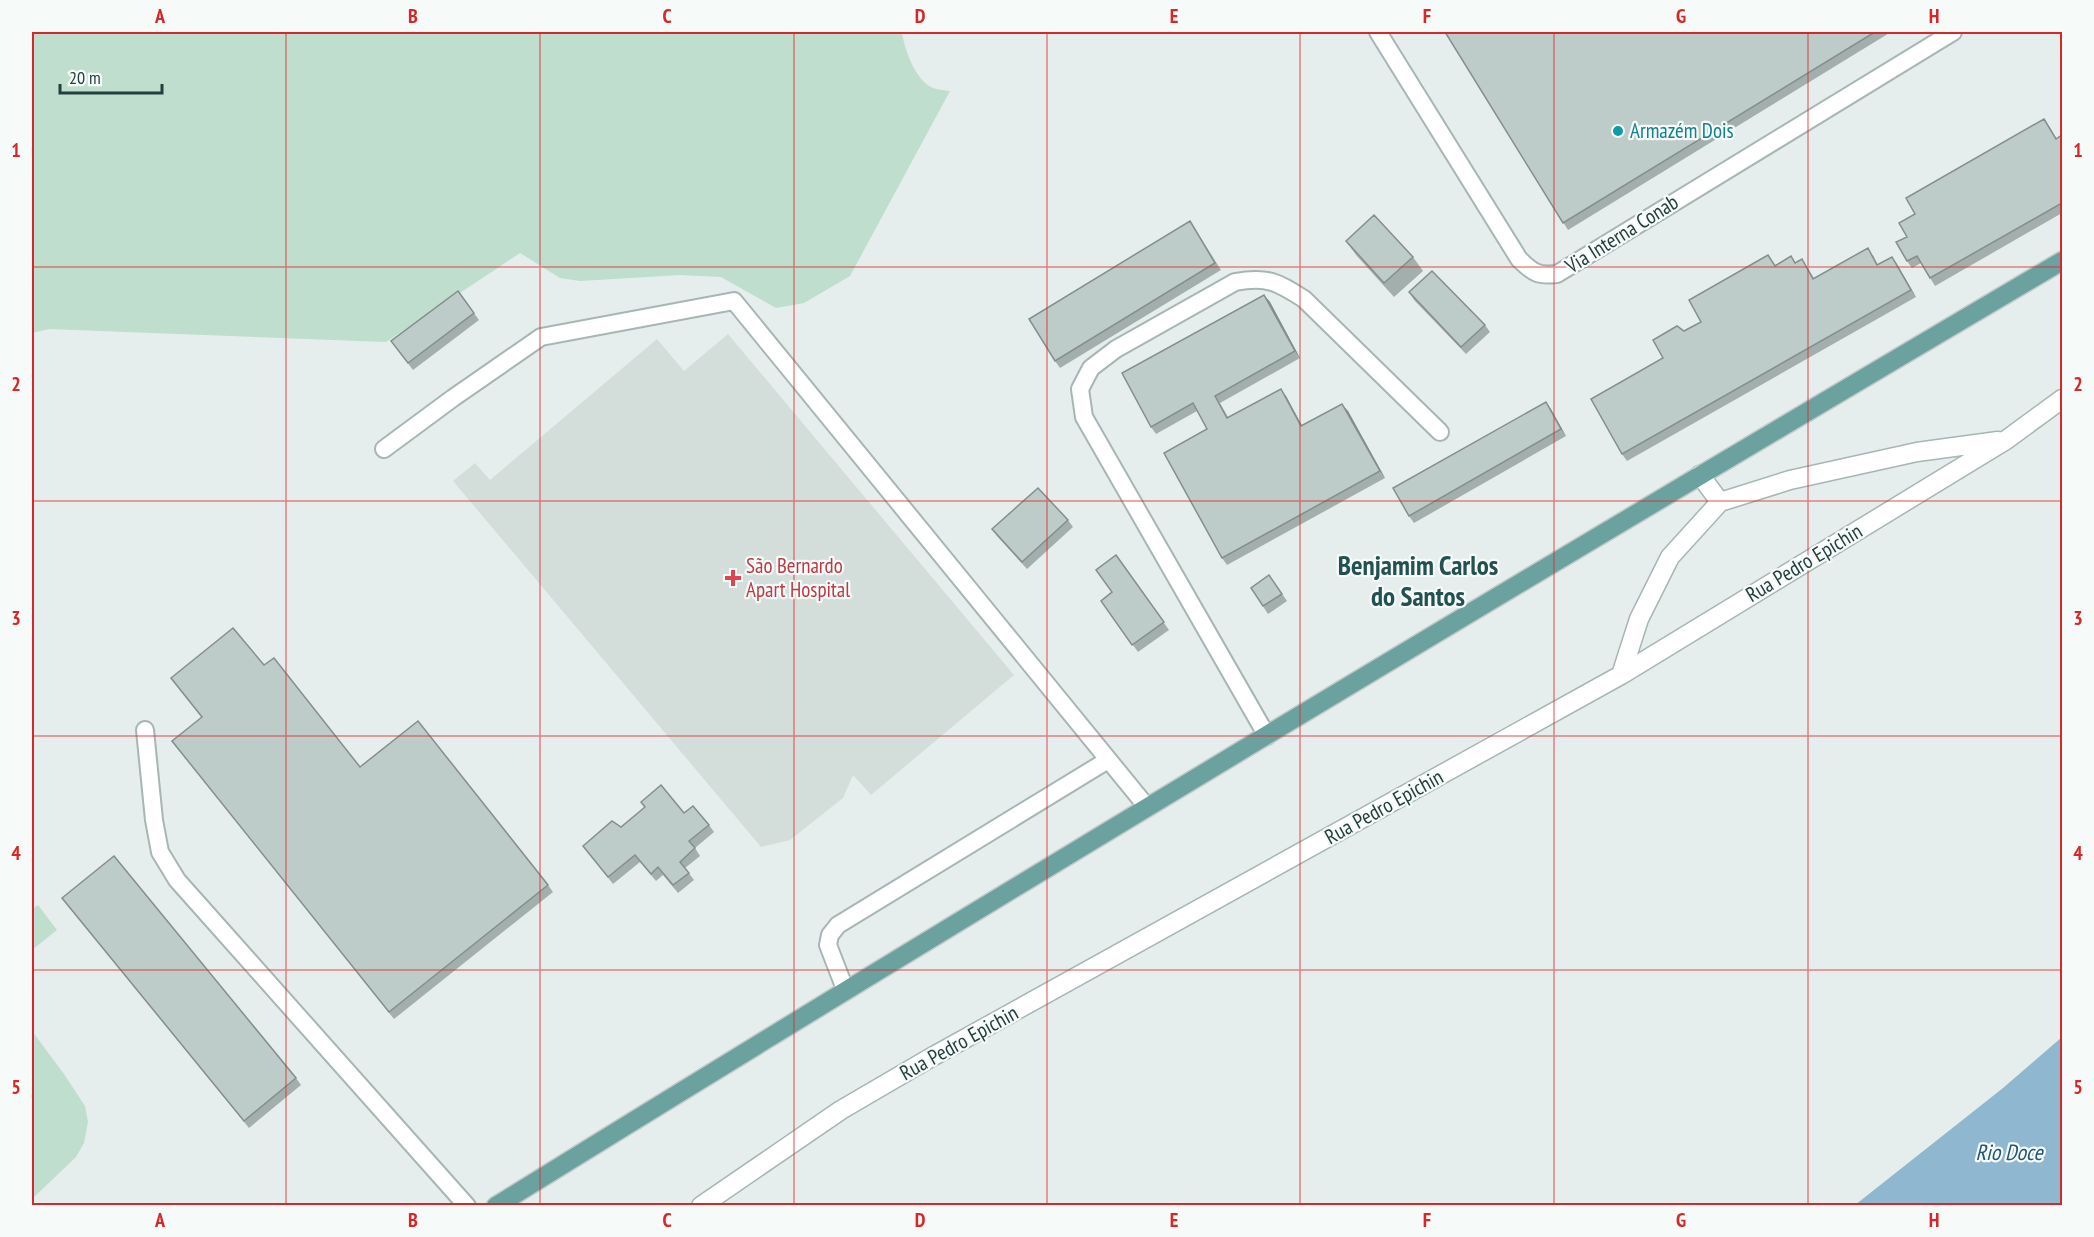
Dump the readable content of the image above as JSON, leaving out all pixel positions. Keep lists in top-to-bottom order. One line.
{"streets":{"street":["Rua Pedro Epichin"],"lane":["Via Interna Conab"]},"districts":["Benjamim Carlos do Santos"],"water":["Rio Doce"],"places":{"other":["Armazém Dois"],"health":["São Bernardo Apart Hospital"]},"scale_bar":"20 m","grid":{"columns":["A","B","C","D","E","F","G","H"],"rows":["1","2","3","4","5"]}}
